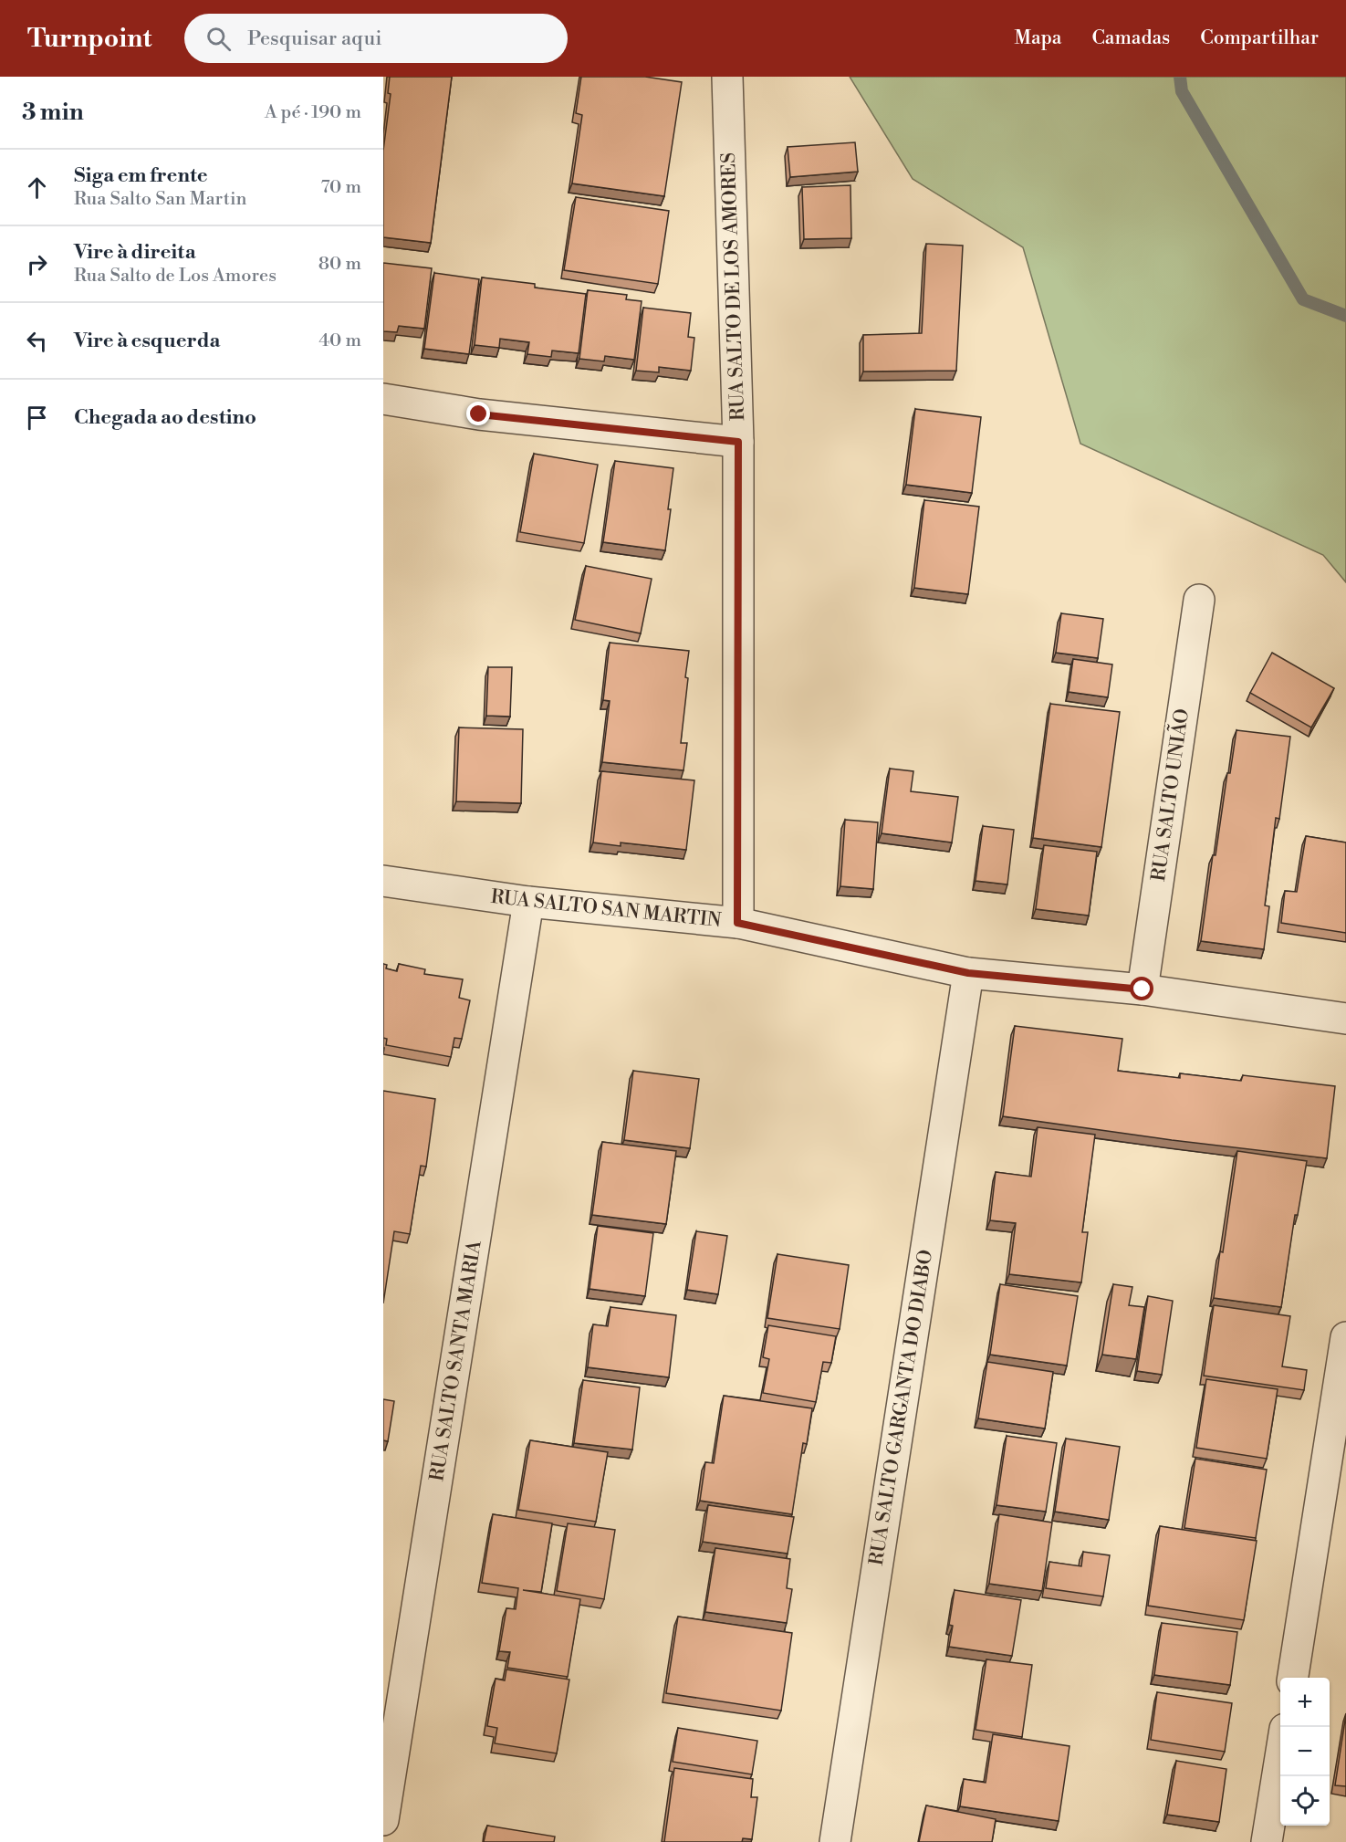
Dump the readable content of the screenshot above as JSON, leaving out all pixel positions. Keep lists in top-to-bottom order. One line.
{"streets":{"street":["RUA SALTO DE LOS AMORES","RUA SALTO UNIÃO","RUA SALTO SAN MARTIN","RUA SALTO SANTA MARIA","RUA SALTO GARGANTA DO DIABO"]},"crossings":[["RUA SALTO DE LOS AMORES","RUA SALTO SAN MARTIN"],["RUA SALTO UNIÃO","RUA SALTO SAN MARTIN"],["RUA SALTO SAN MARTIN","RUA SALTO SANTA MARIA"],["RUA SALTO SAN MARTIN","RUA SALTO GARGANTA DO DIABO"]],"page":{"header":"Turnpoint","search":"Pesquisar aqui","nav":["Mapa","Camadas","Compartilhar"],"heading":["3 min","A pé · 190 m"],"list":[["Siga em frente","Rua Salto San Martin","70 m"],["Vire à direita","Rua Salto de Los Amores","80 m"],["Vire à esquerda","40 m"],"Chegada ao destino"],"map_buttons":["+","−"]}}
